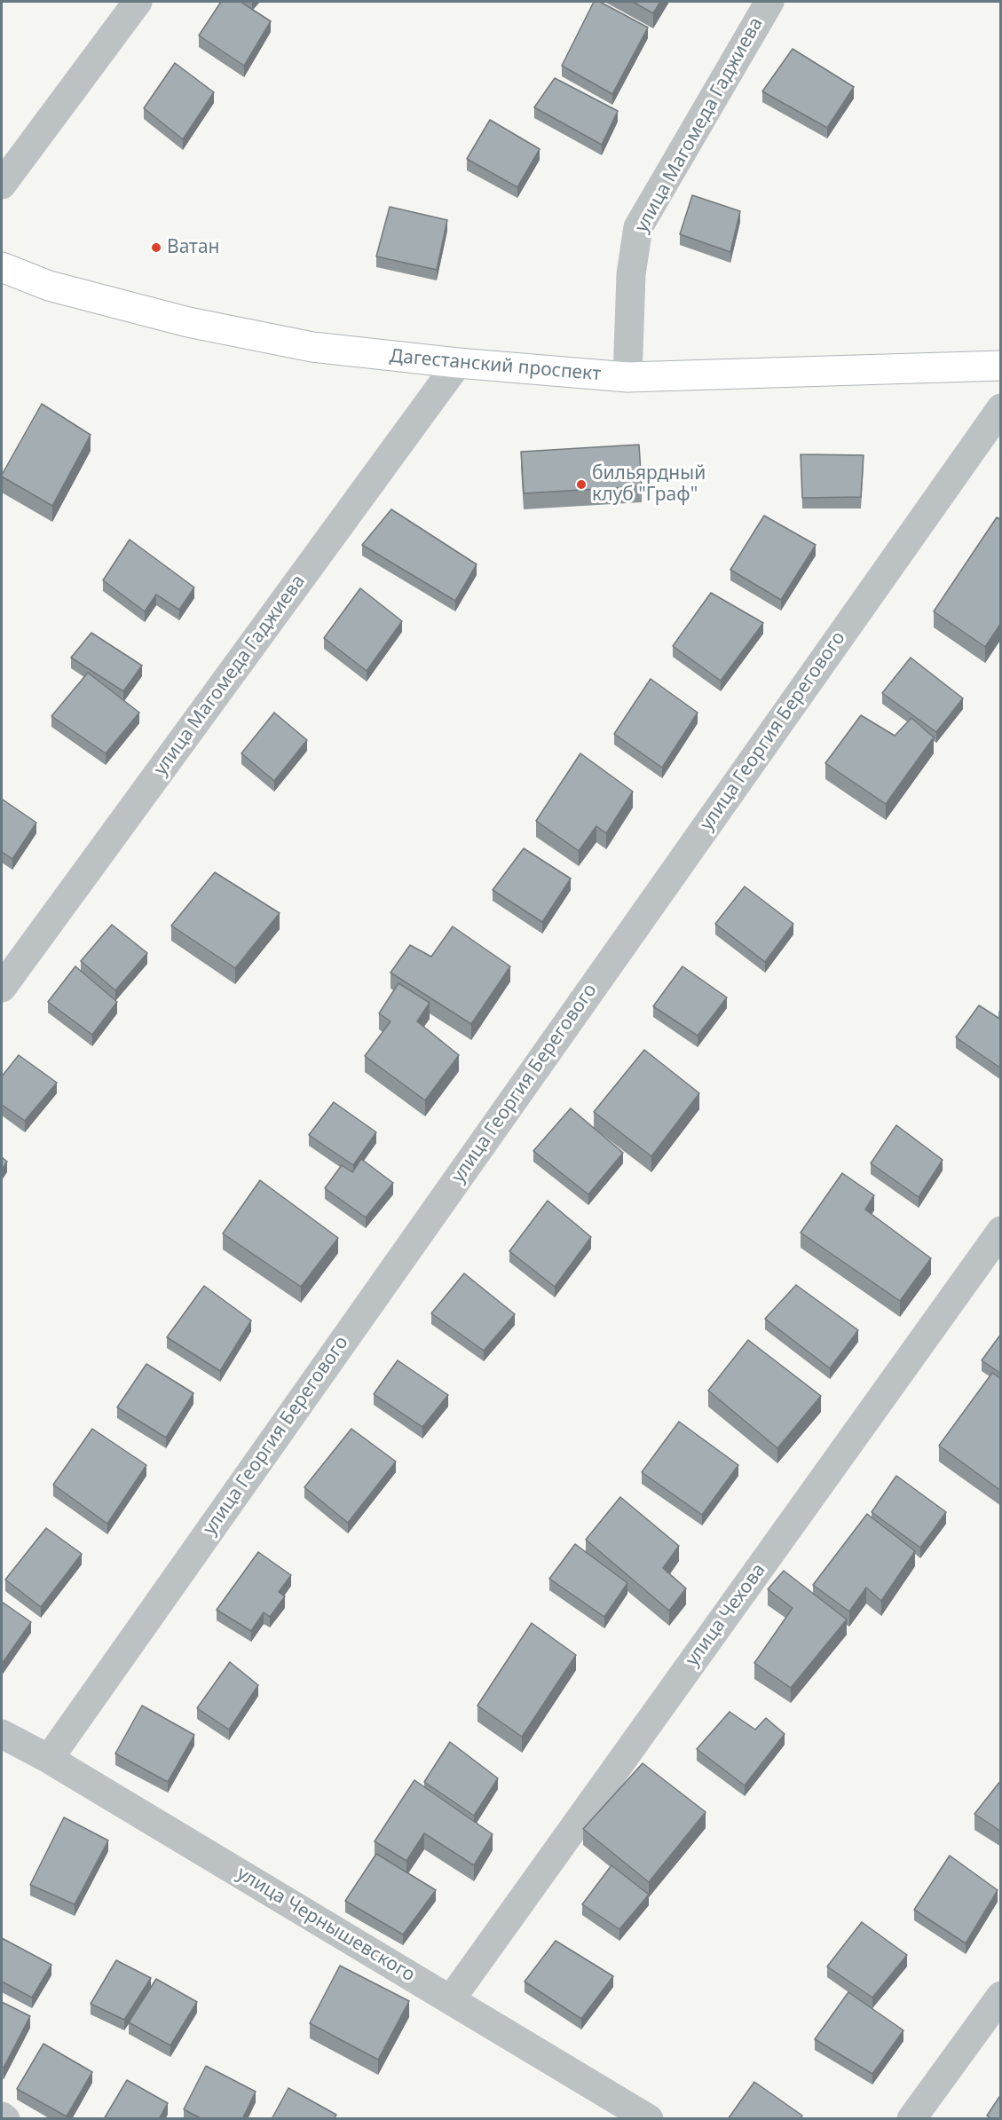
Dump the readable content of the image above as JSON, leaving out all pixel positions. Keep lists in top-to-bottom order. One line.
{"streets":{"highway":["Дагестанский проспект"],"street":["улица Магомеда Гаджиева","улица Георгия Берегового","улица Чехова","улица Чернышевского"]},"crossings":[["улица Магомеда Гаджиева","Дагестанский проспект"],["улица Георгия Берегового","улица Чернышевского"],["улица Чехова","улица Чернышевского"]],"places":["Ватан","бильярдный клуб \"Граф\""]}
